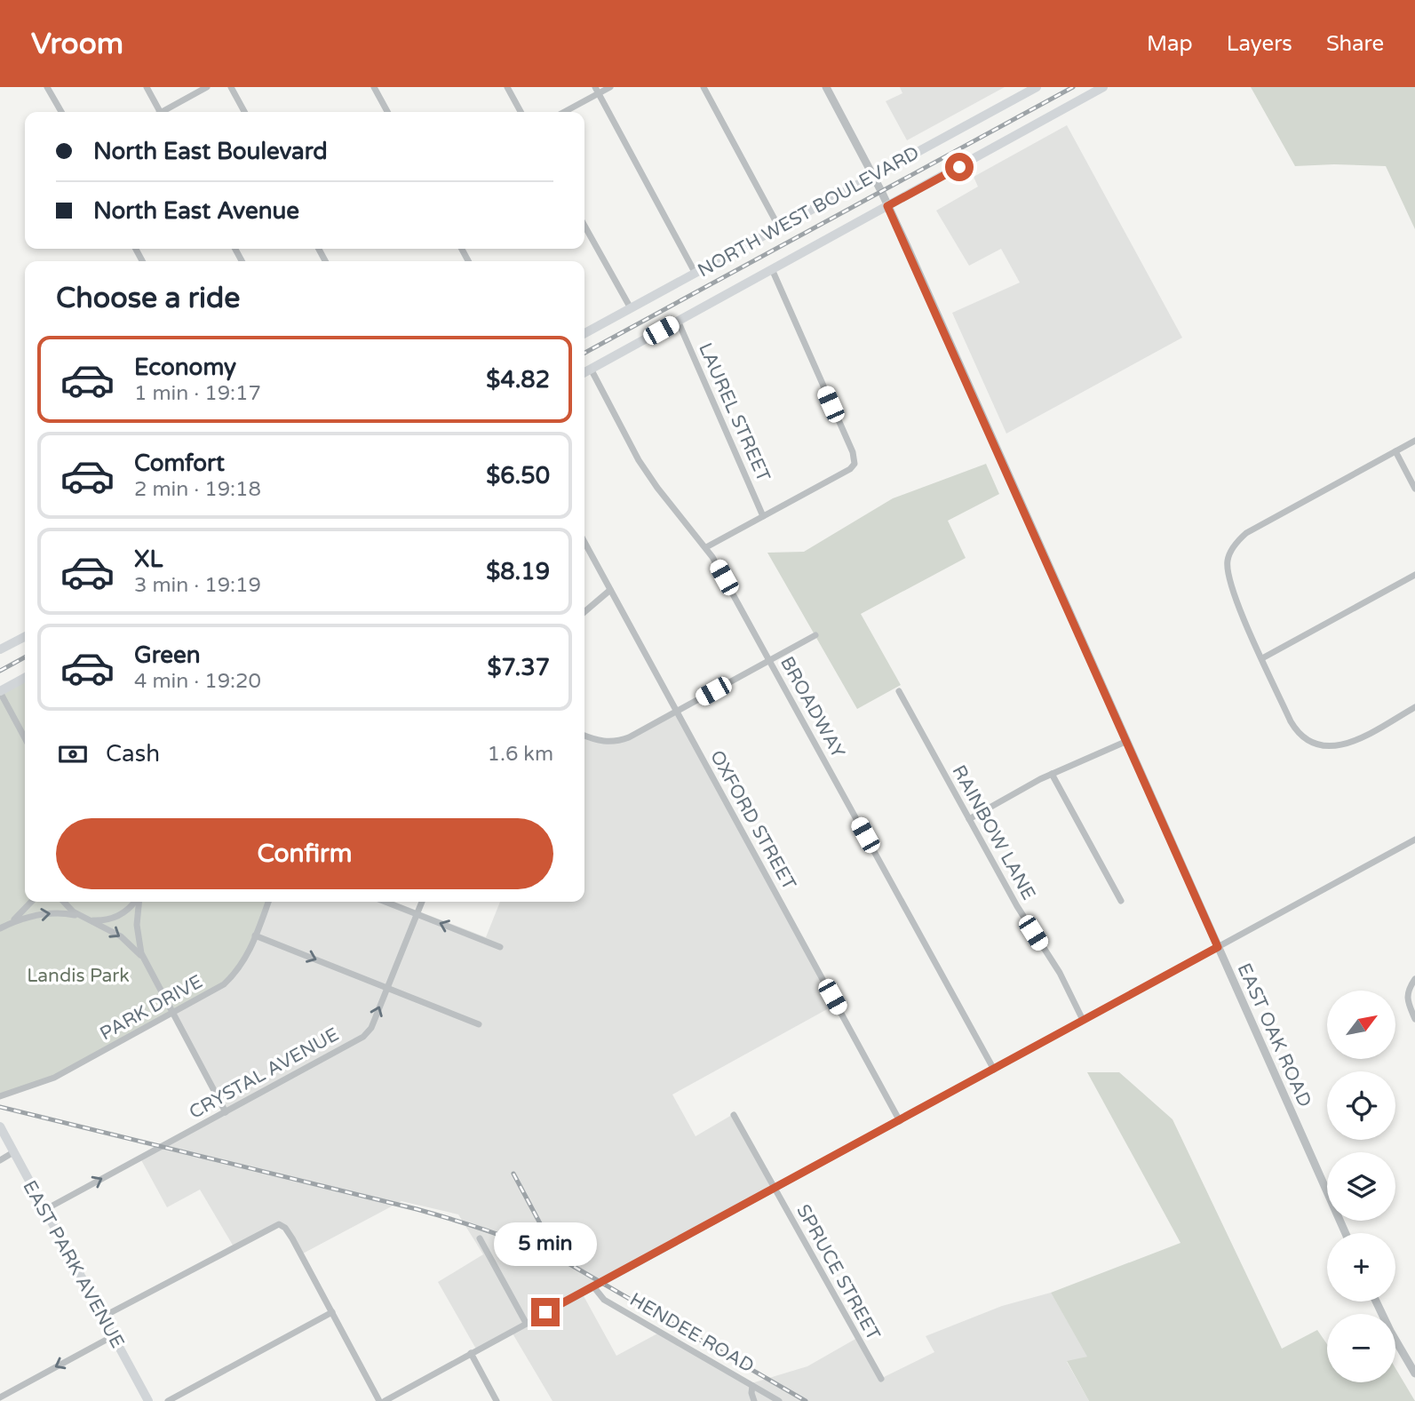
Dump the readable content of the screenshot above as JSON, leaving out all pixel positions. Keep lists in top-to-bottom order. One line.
{"streets":{"main road":["NORTH WEST BOULEVARD","EAST PARK AVENUE"],"street":["LAUREL STREET","BROADWAY","OXFORD STREET","RAINBOW LANE","PARK DRIVE","EAST OAK ROAD","CRYSTAL AVENUE","SPRUCE STREET","HENDEE ROAD"]},"crossings":[["NORTH WEST BOULEVARD","EAST OAK ROAD"],["CRYSTAL AVENUE","EAST PARK AVENUE"]],"one_way":["CRYSTAL AVENUE"],"parks":["Landis Park"],"north":"top right","page":{"header":"Vroom","nav":["Map","Layers","Share"],"banner":["North East Boulevard","North East Avenue"],"heading":"Choose a ride","list":[{"name":"Economy","note":"1 min · 19:17","value":"$4.82"},{"name":"Comfort","note":"2 min · 19:18","value":"$6.50"},{"name":"XL","note":"3 min · 19:19","value":"$8.19"},{"name":"Green","note":"4 min · 19:20","value":"$7.37"}],"pay":["Cash","1.6 km"],"buttons":"Confirm","map_buttons":["+","−"],"bubble":"5 min"}}
